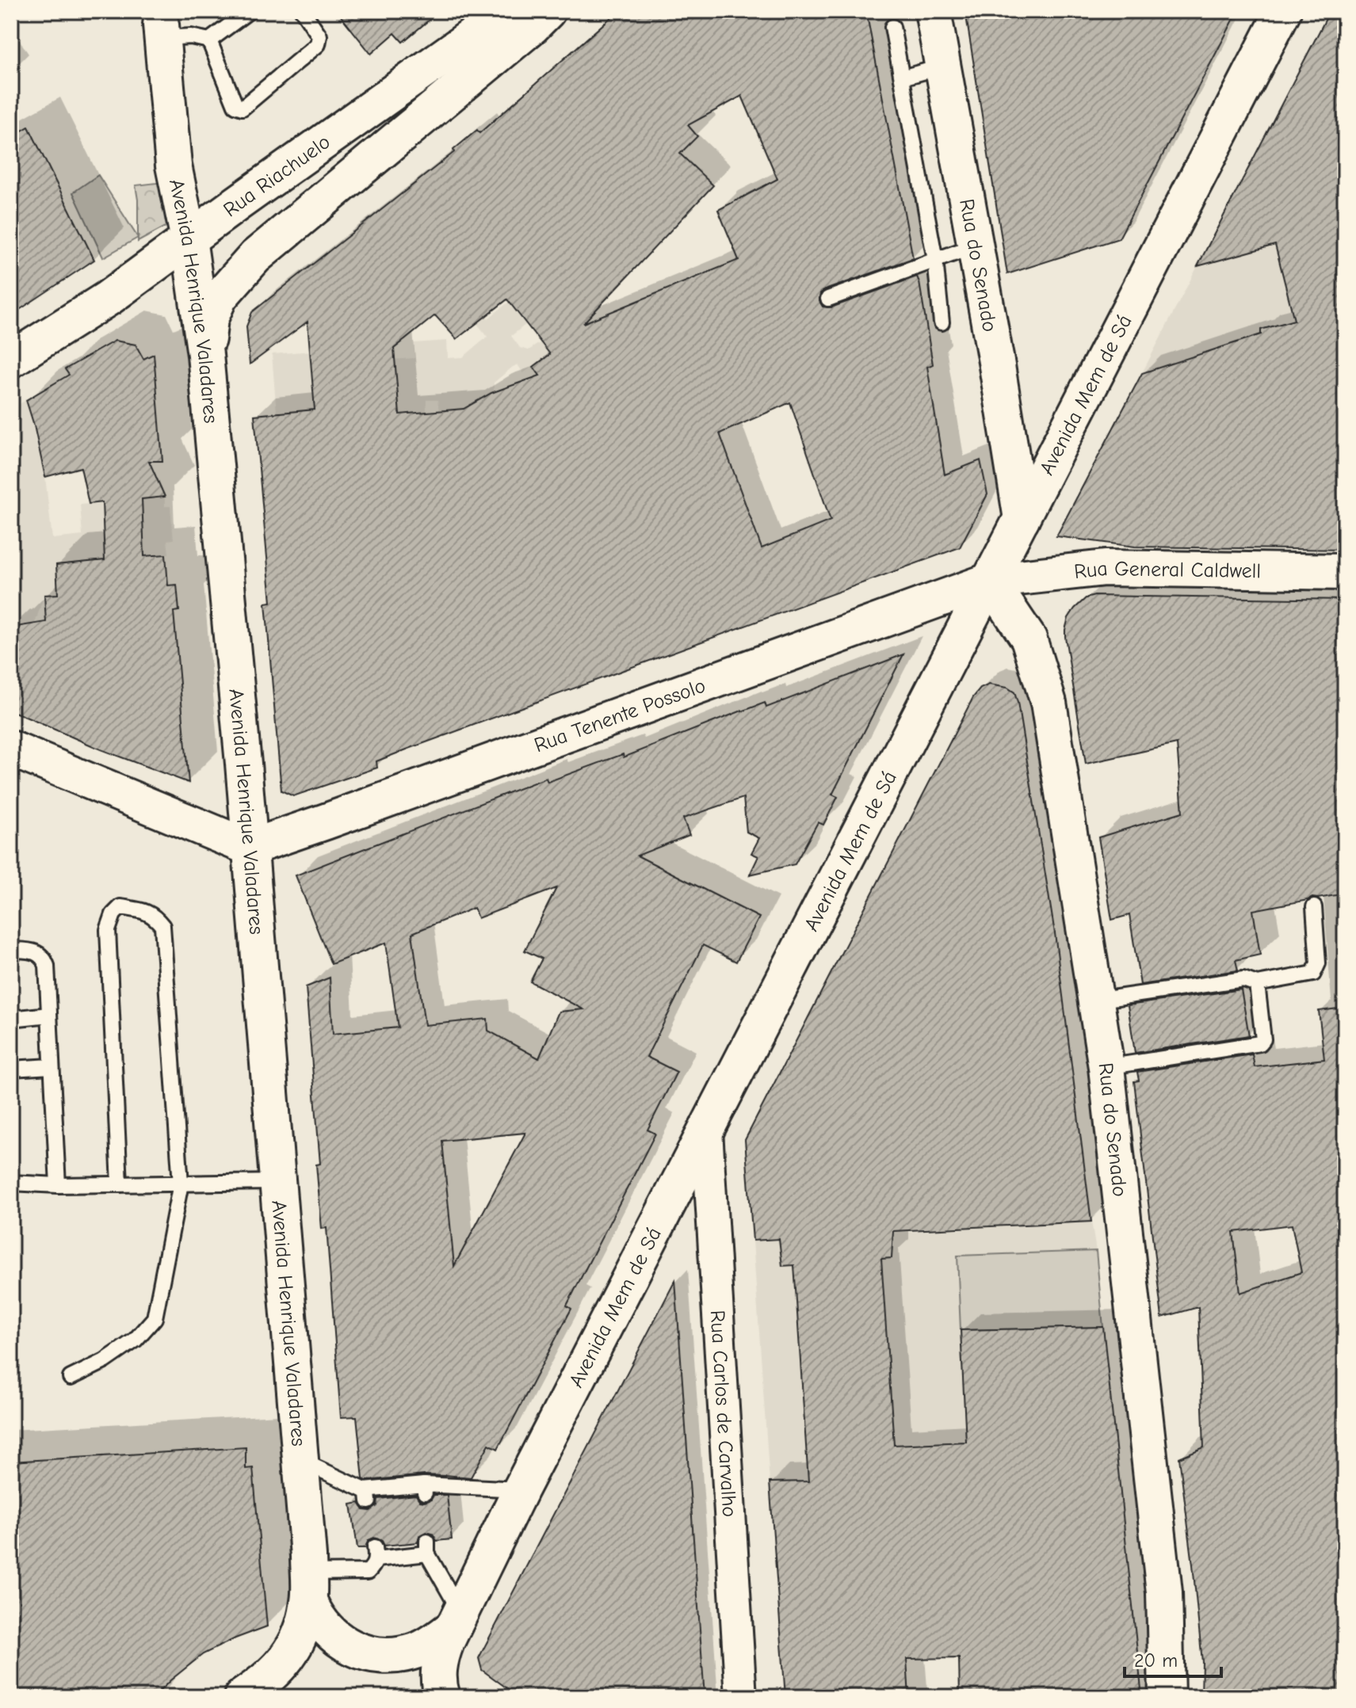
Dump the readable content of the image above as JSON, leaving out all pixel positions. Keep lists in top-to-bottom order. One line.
{"streets":{"main road":["Rua Riachuelo","Rua do Senado","Avenida Henrique Valadares","Avenida Mem de Sá","Rua General Caldwell","Rua Tenente Possolo"],"street":["Rua Carlos de Carvalho"]},"crossings":[["Rua Riachuelo","Avenida Henrique Valadares"],["Rua do Senado","Avenida Mem de Sá"],["Rua do Senado","Rua General Caldwell"],["Rua do Senado","Rua Tenente Possolo"],["Avenida Henrique Valadares","Rua Tenente Possolo"],["Avenida Mem de Sá","Rua General Caldwell"],["Avenida Mem de Sá","Rua Tenente Possolo"],["Avenida Mem de Sá","Rua Carlos de Carvalho"],["Rua General Caldwell","Rua Tenente Possolo"]],"scale_bar":"20 m"}
